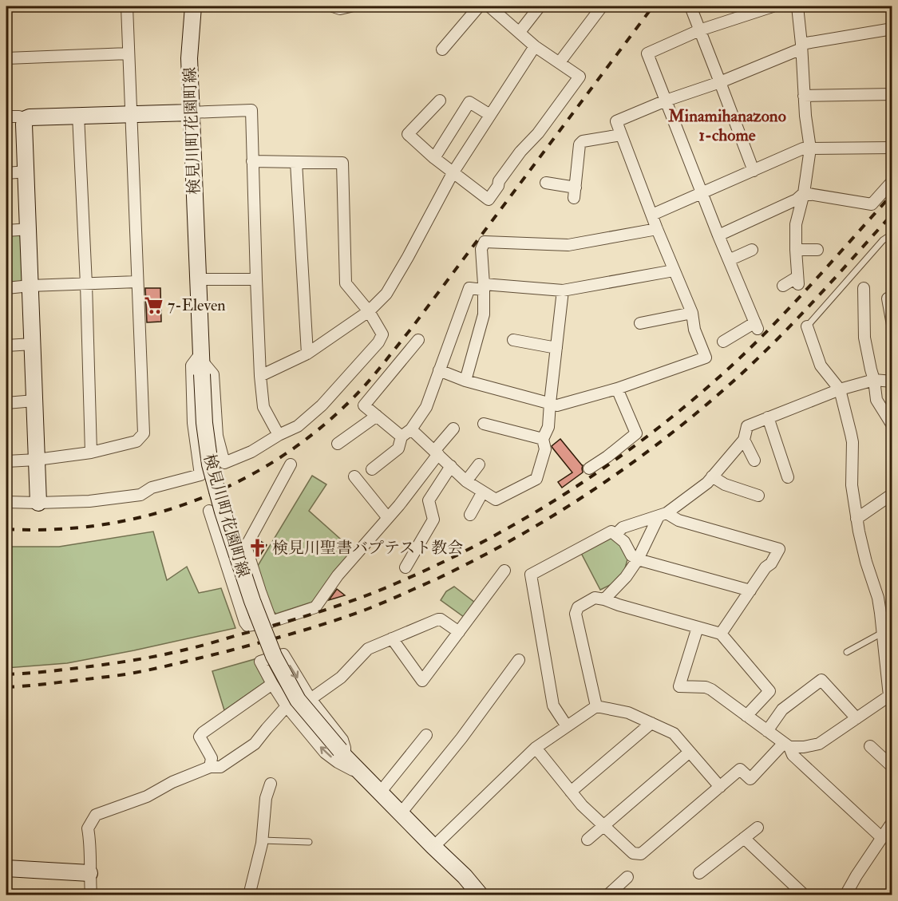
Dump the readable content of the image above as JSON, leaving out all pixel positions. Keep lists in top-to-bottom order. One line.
{"streets":{"street":["検見川町花園町線"]},"districts":["Minamihanazono 1-chome"],"places":{"supermarket":["7-Eleven"],"church":["検見川聖書バプテスト教会"]}}
